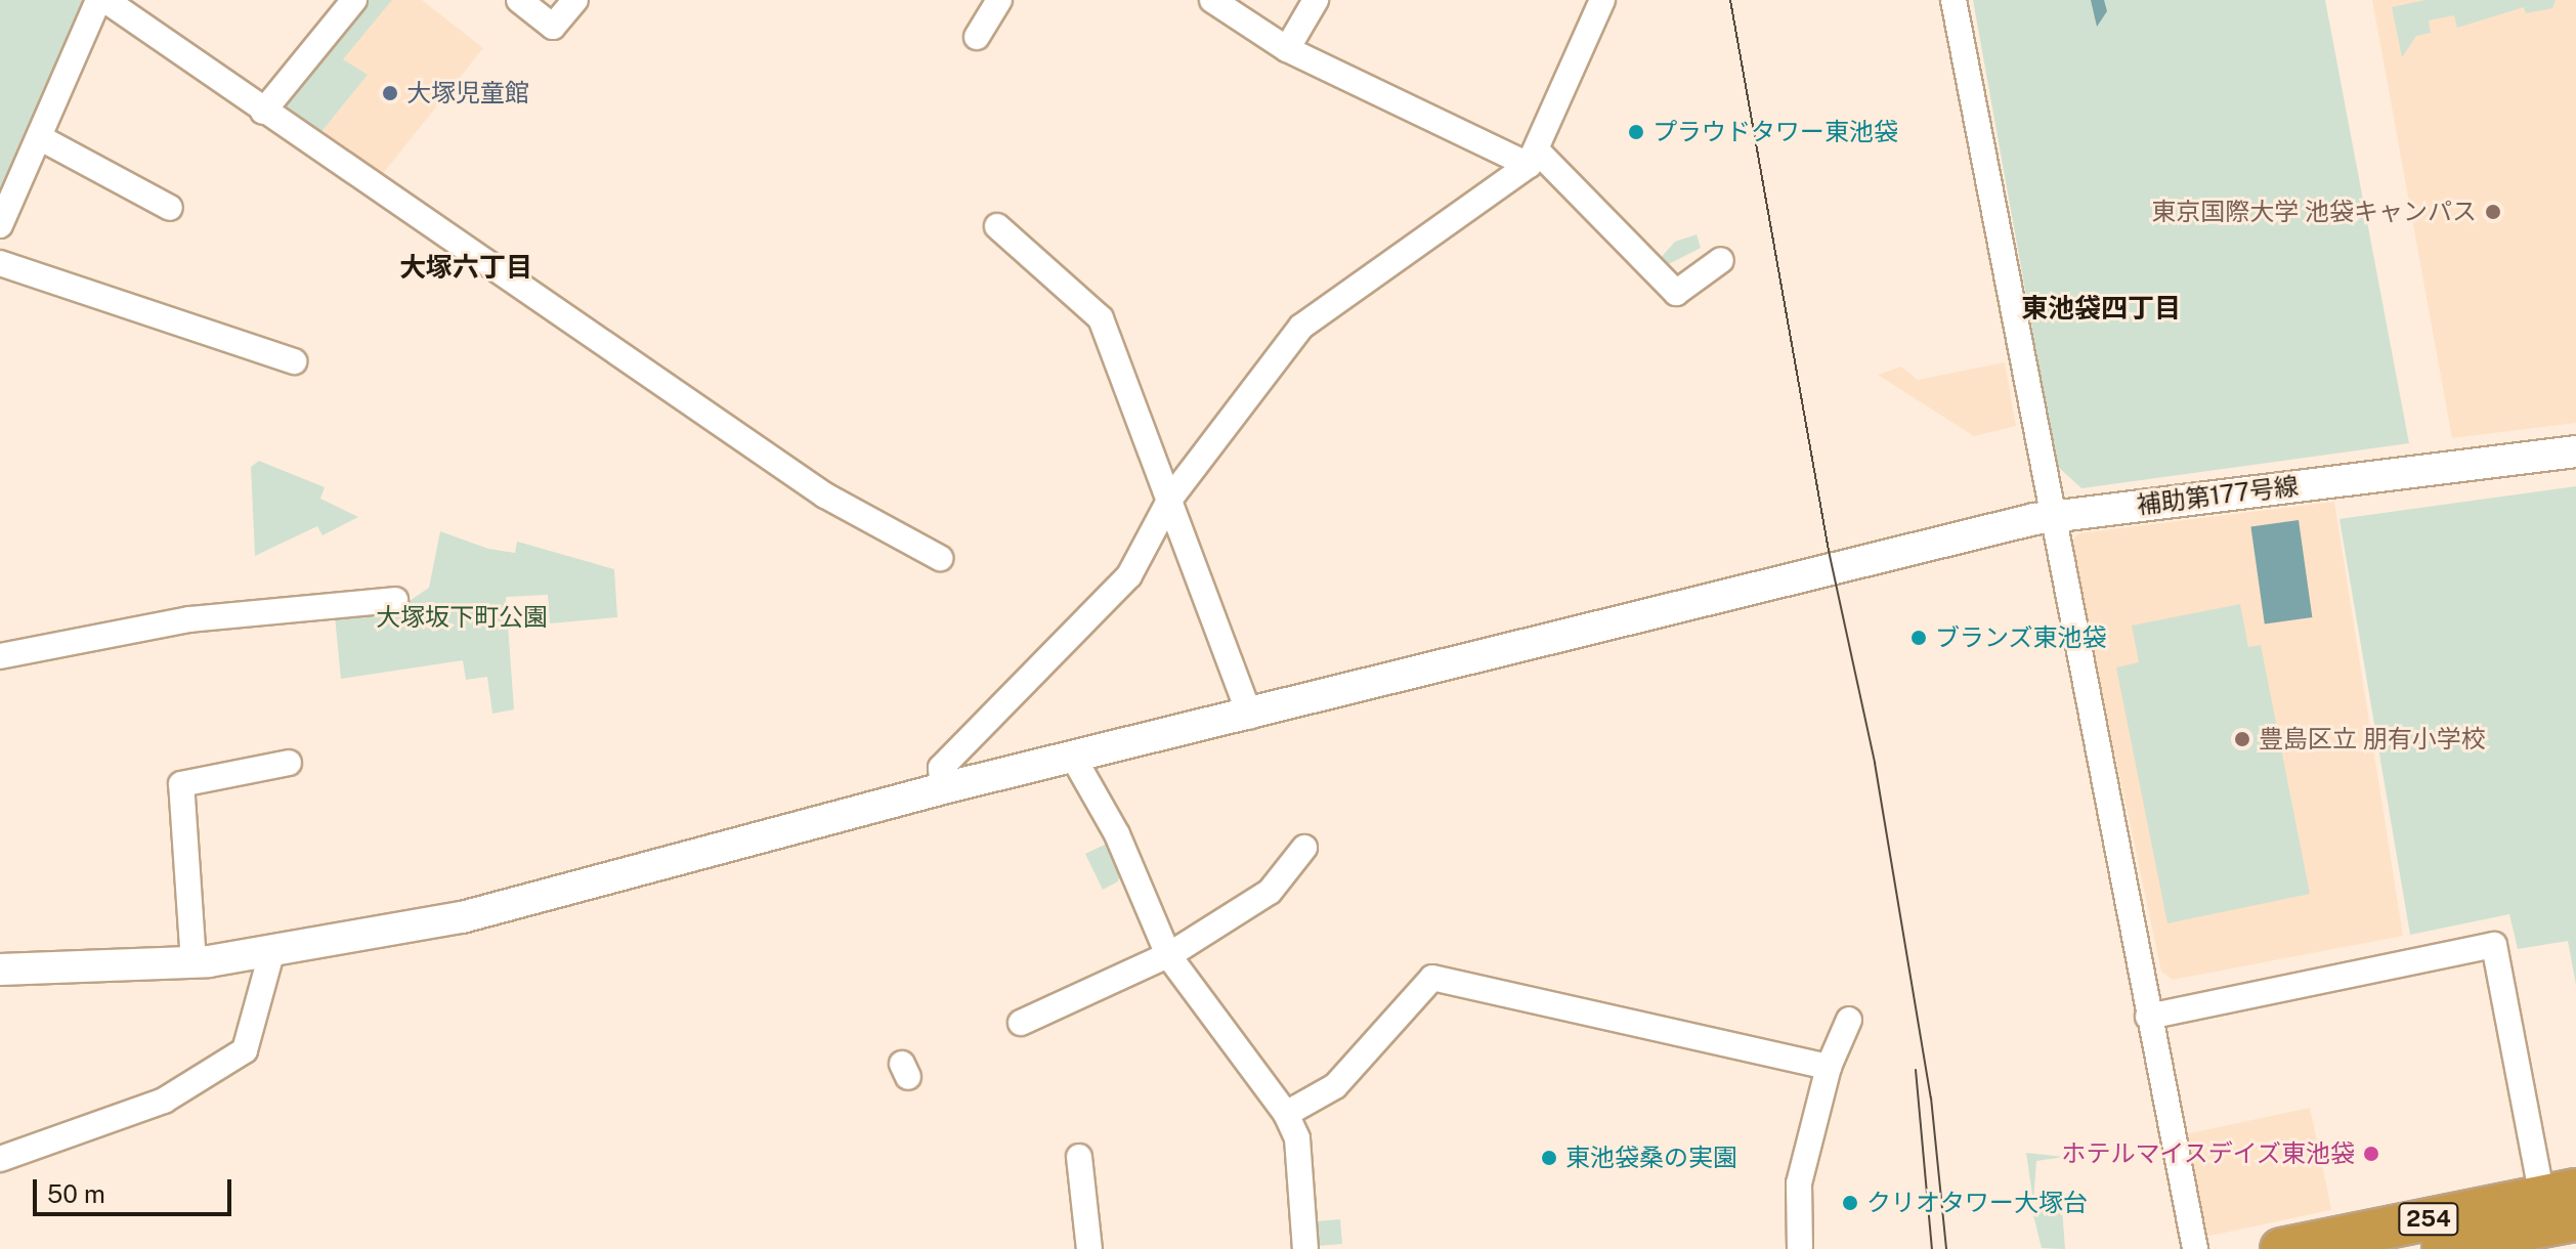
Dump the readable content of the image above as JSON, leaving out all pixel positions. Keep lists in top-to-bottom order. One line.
{"streets":{"highway":["254"],"street":["補助第177号線"]},"districts":["大塚六丁目","東池袋四丁目"],"parks":["大塚坂下町公園"],"places":["大塚児童館","プラウドタワー東池袋","東京国際大学 池袋キャンパス","ブランズ東池袋","豊島区立 朋有小学校","ホテルマイスデイズ東池袋","東池袋桑の実園","クリオタワー大塚台"],"scale_bar":"50 m"}
